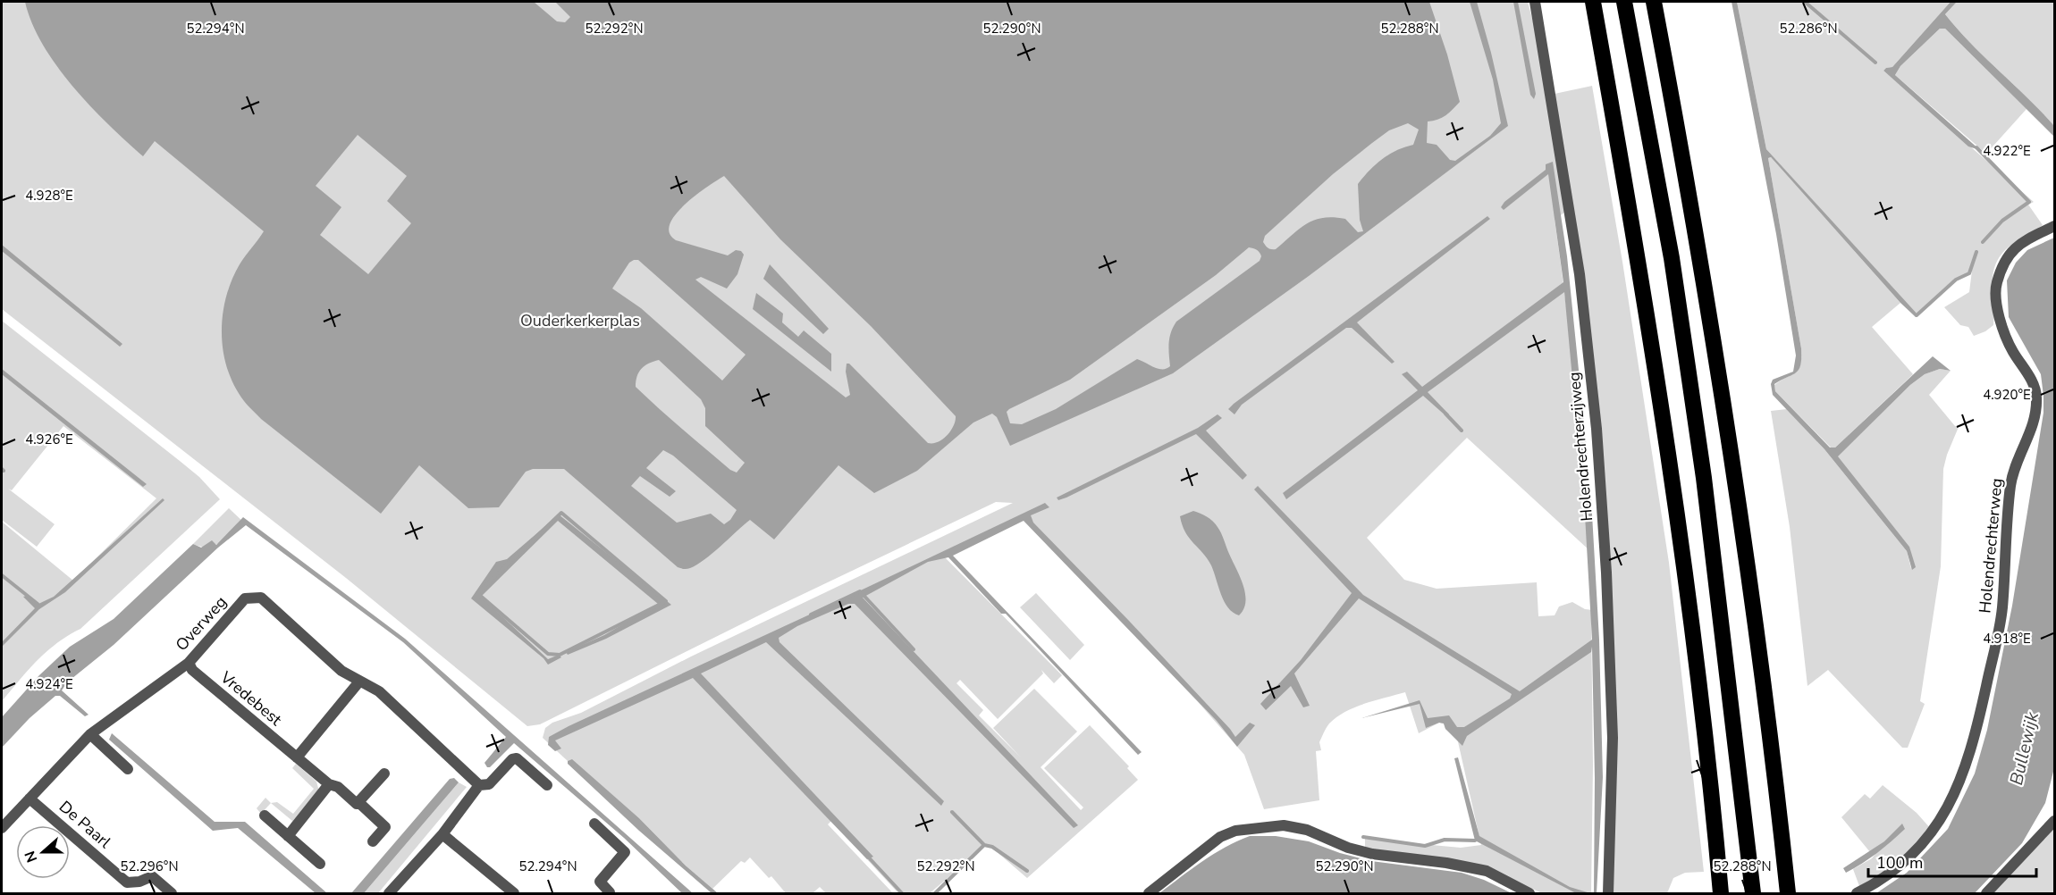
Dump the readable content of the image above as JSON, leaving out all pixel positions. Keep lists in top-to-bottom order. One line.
{"streets":{"street":["Holendrechterzijweg","Holendrechterweg","Overweg","Vredebest","De Paarl"]},"crossings":[["Overweg","Vredebest"],["Overweg","De Paarl"]],"water":["Bullewijk"],"parks":["Ouderkerkerplas"],"scale_bar":"100 m","north":"left","coordinates":["52.294°N","52.292°N","52.290°N","52.288°N","52.286°N","4.922°E","4.928°E","4.920°E","4.926°E","4.918°E","4.924°E","52.296°N"]}
